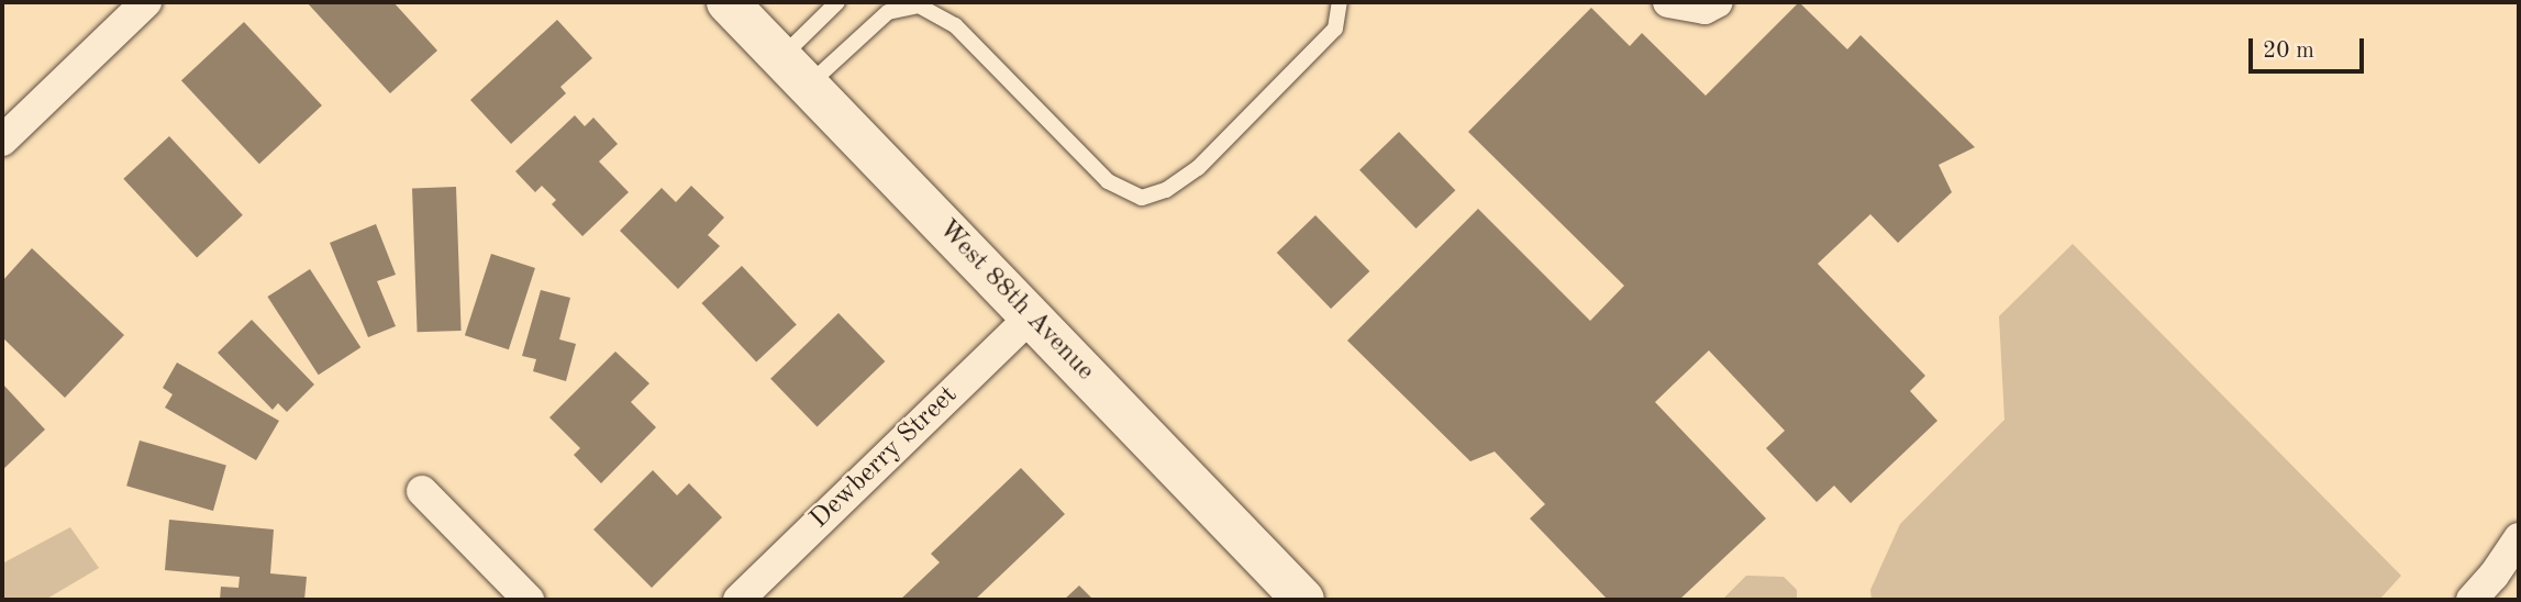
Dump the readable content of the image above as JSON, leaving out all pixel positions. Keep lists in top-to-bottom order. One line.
{"streets":{"street":["West 88th Avenue","Dewberry Street"]},"crossings":[["West 88th Avenue","Dewberry Street"]],"scale_bar":"20 m"}
